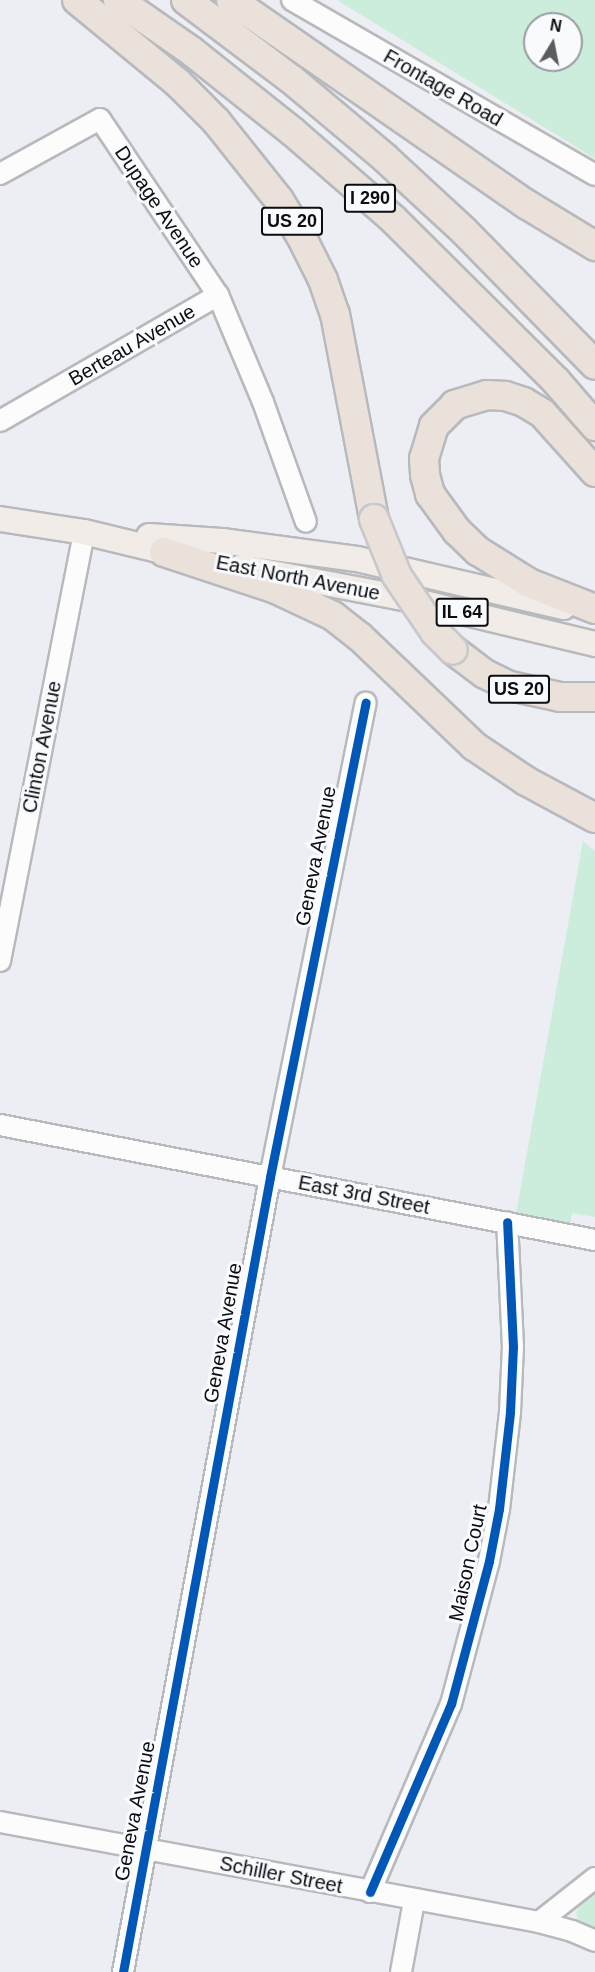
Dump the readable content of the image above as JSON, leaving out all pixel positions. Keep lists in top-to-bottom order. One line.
{"streets":{"highway":["I 290","US 20"],"main road":["East North Avenue","IL 64"],"street":["Frontage Road","Dupage Avenue","Berteau Avenue","Clinton Avenue","Geneva Avenue","East 3rd Street","Maison Court","Schiller Street"]},"crossings":[["Dupage Avenue","Berteau Avenue"],["East North Avenue","Clinton Avenue"],["Geneva Avenue","East 3rd Street"],["Geneva Avenue","Schiller Street"],["East 3rd Street","Maison Court"],["Maison Court","Schiller Street"]],"north":"top"}
